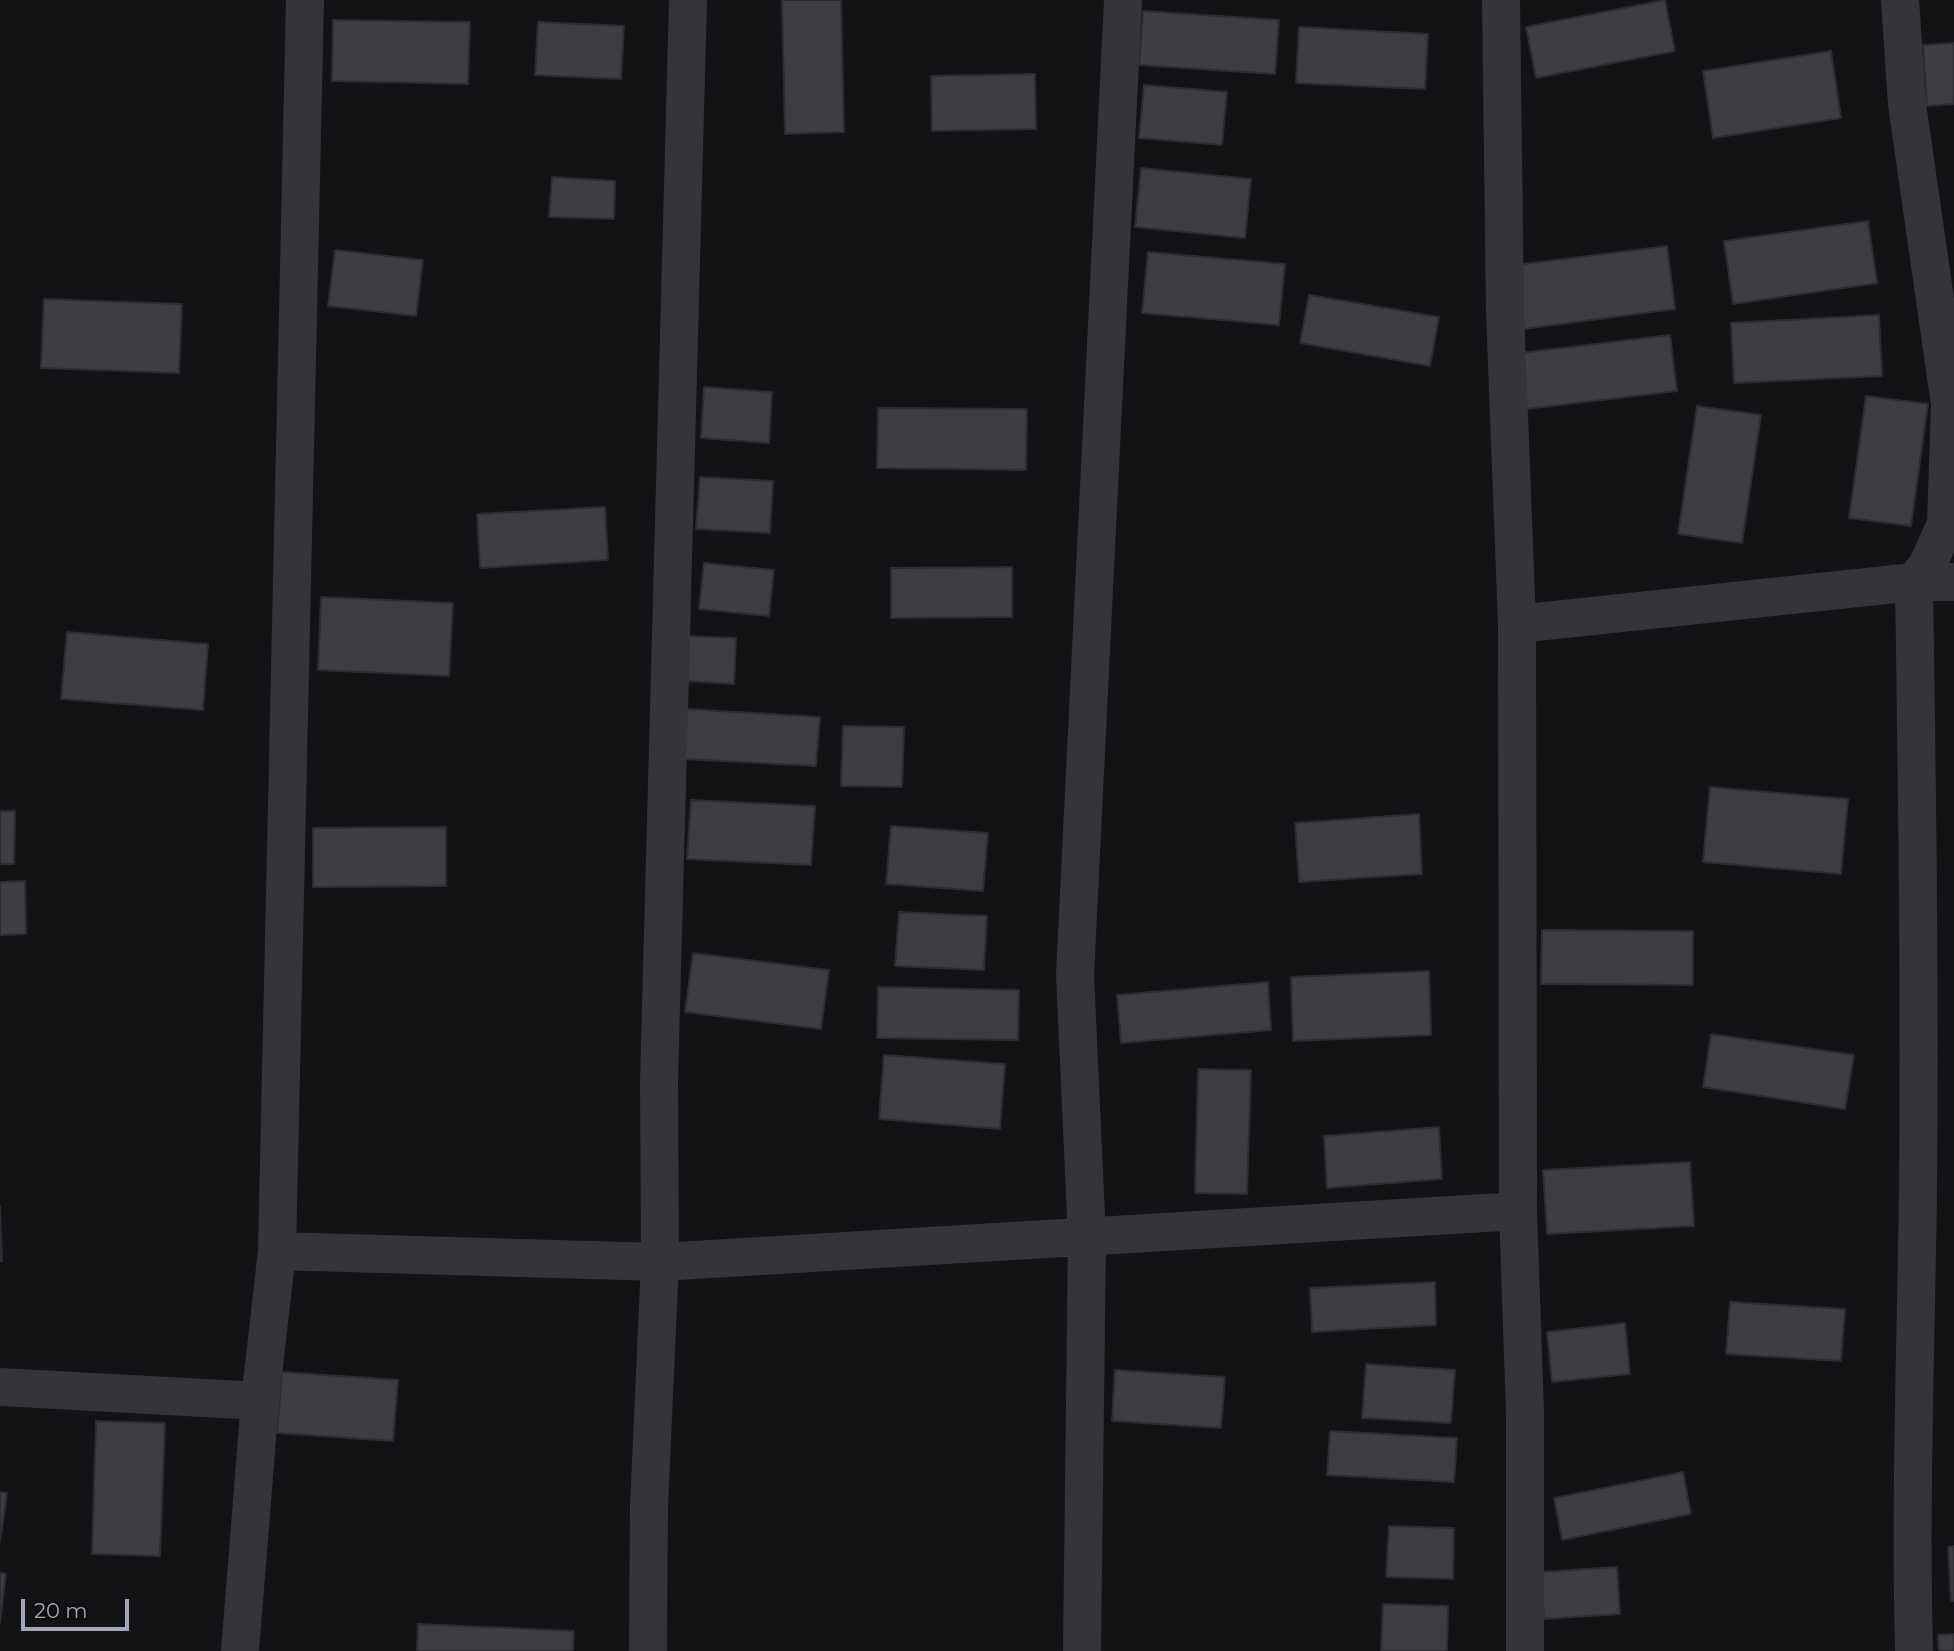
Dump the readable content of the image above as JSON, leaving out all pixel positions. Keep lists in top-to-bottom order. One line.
{"scale_bar":"20 m"}
